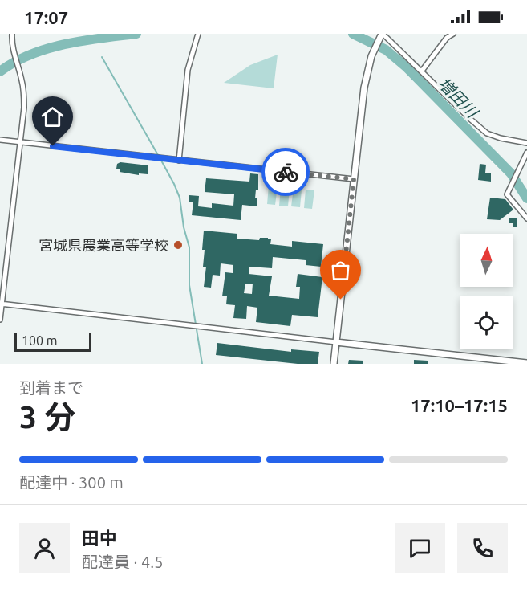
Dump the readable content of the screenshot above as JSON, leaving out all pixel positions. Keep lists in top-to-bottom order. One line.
{"water":["増田川"],"places":["宮城県農業高等学校"],"scale_bar":"100 m","north":"top","page":{"status":"17:07","scale":"100 m","heading":["3 分","到着まで","17:10–17:15"],"panel":["田中","配達員 · 4.5"],"bar":"配達中 · 300 m"}}
